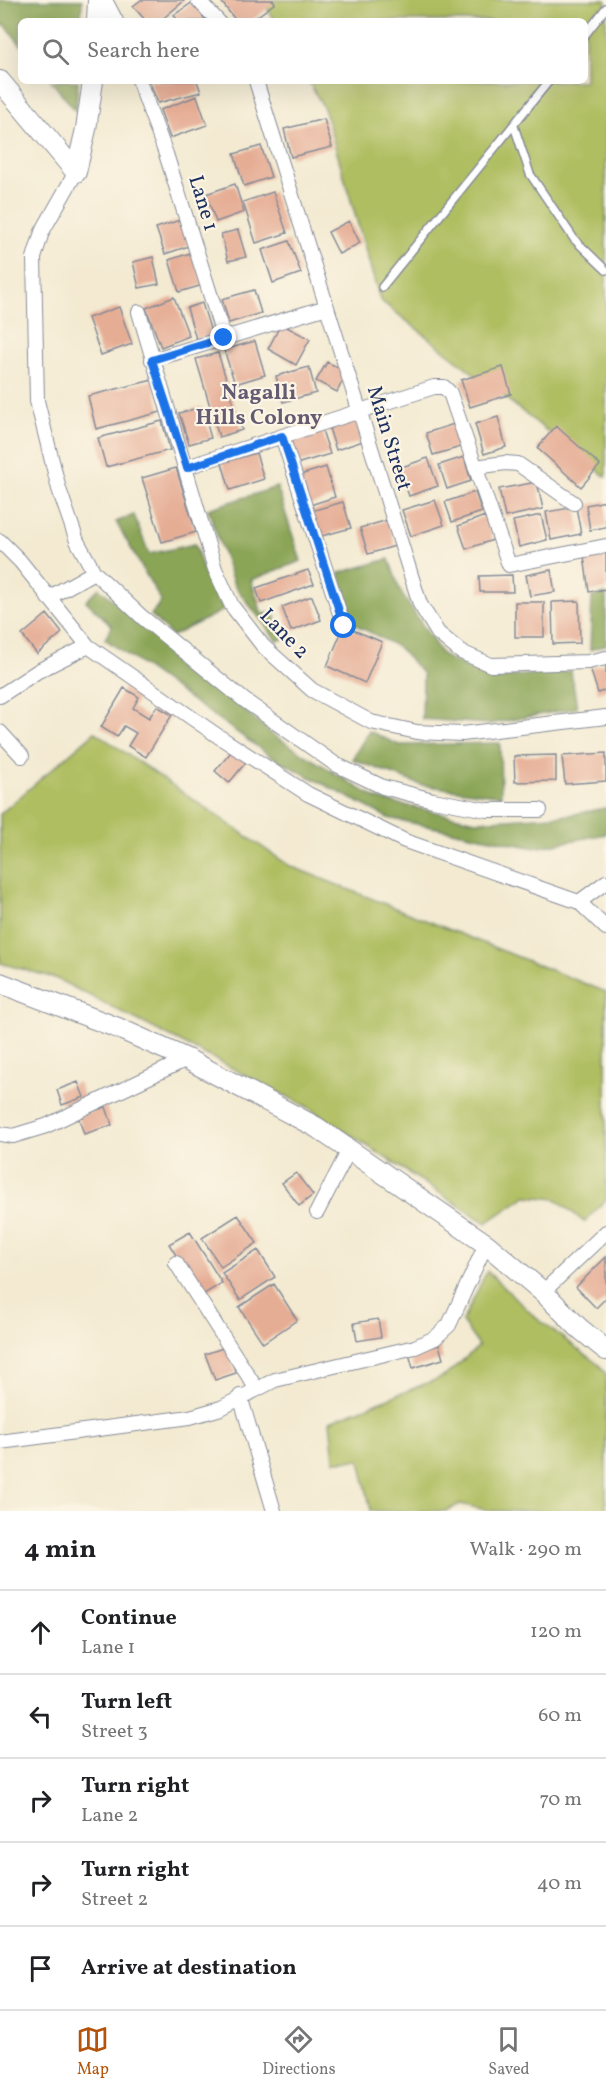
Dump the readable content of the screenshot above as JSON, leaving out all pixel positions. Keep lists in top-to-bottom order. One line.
{"streets":{"street":["Lane 1","Main Street","Lane 2"]},"districts":["Nagalli Hills Colony"],"page":{"search":"Search here","heading":["4 min","Walk · 290 m"],"list":[["Continue","Lane 1","120 m"],["Turn left","Street 3","60 m"],["Turn right","Lane 2","70 m"],["Turn right","Street 2","40 m"],"Arrive at destination"],"nav":["Map","Directions","Saved"]}}
